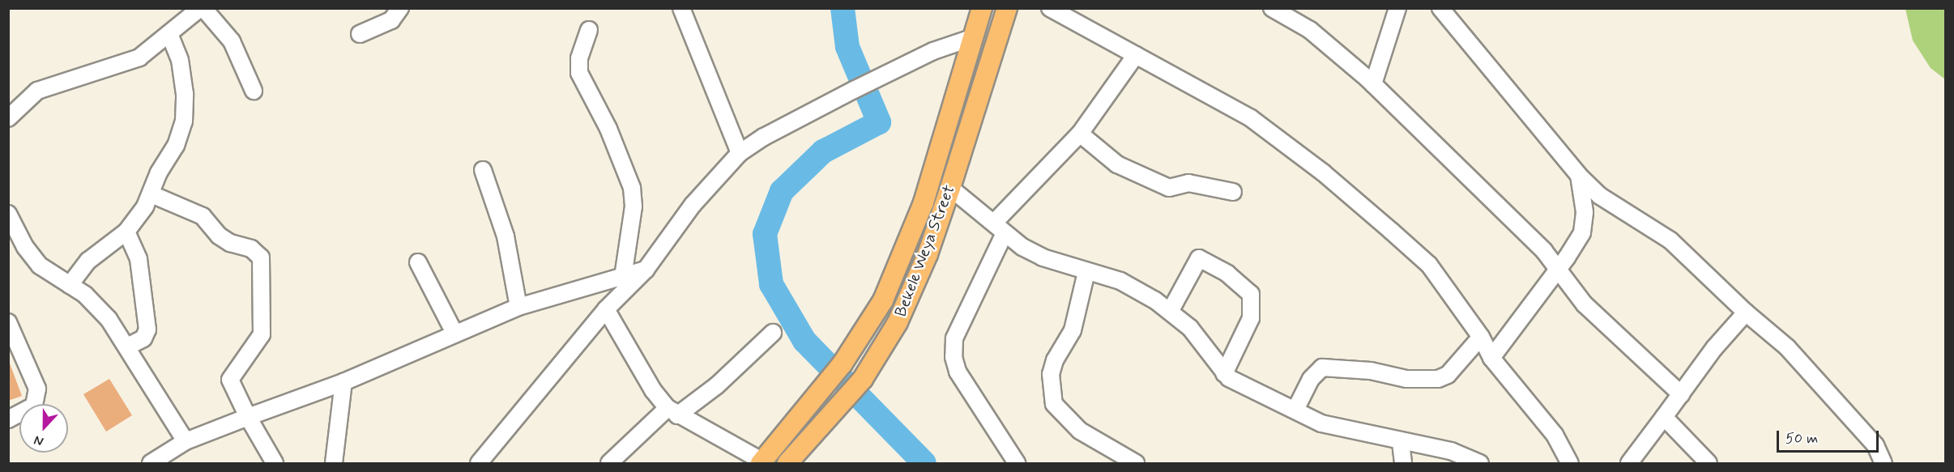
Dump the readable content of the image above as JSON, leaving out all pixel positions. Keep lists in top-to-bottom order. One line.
{"streets":{"main road":["Bekele Weya Street"]},"scale_bar":"50 m","north":"bottom"}
